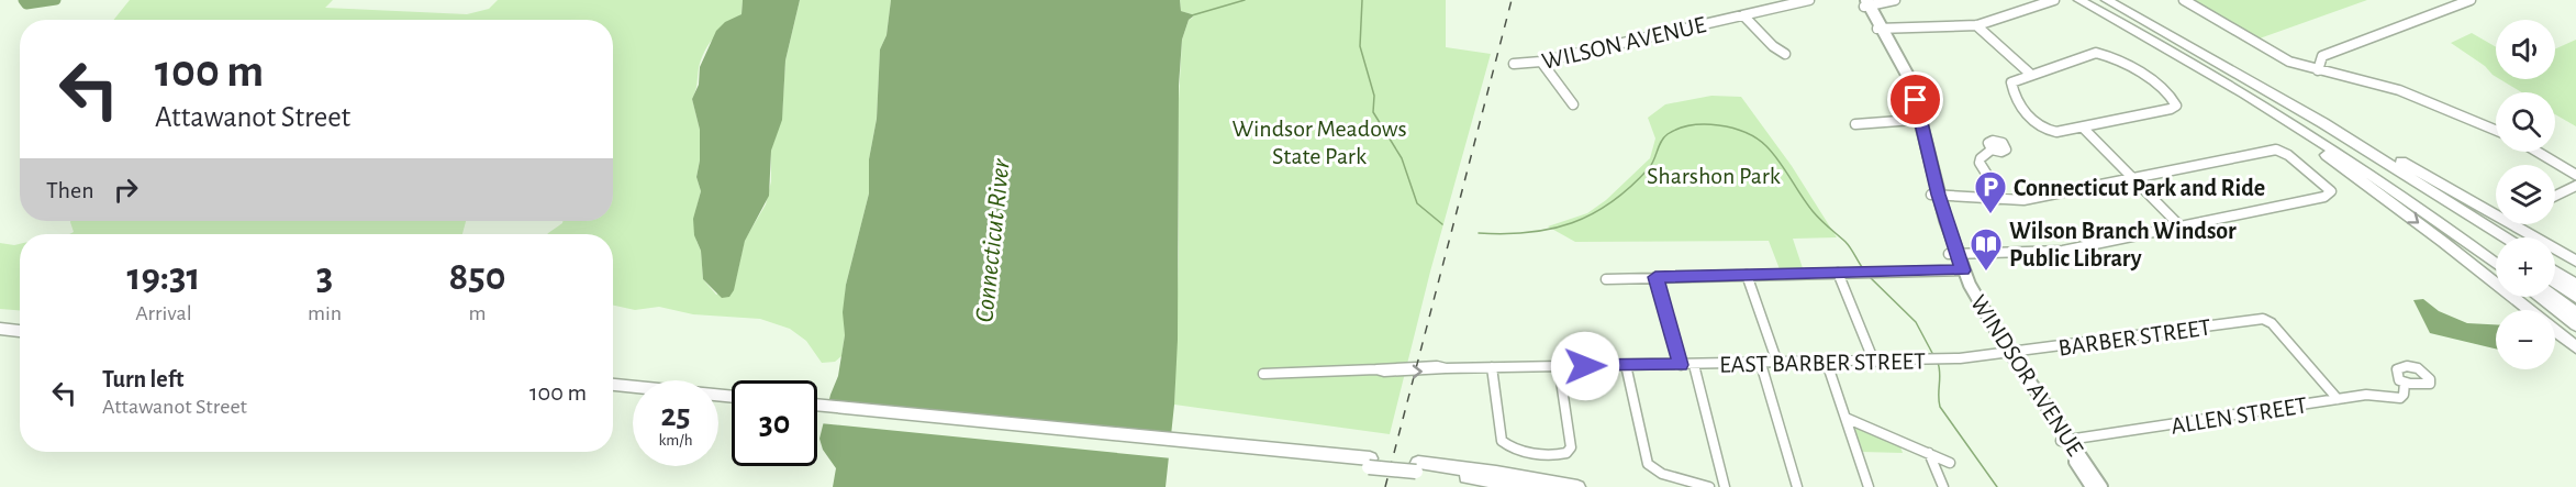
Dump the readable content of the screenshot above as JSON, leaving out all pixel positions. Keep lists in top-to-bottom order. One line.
{"streets":{"main road":["WINDSOR AVENUE"],"street":["WILSON AVENUE","BARBER STREET","EAST BARBER STREET","ALLEN STREET"]},"crossings":[["BARBER STREET","EAST BARBER STREET"],["BARBER STREET","WINDSOR AVENUE"],["BARBER STREET","ALLEN STREET"],["EAST BARBER STREET","WINDSOR AVENUE"],["WINDSOR AVENUE","ALLEN STREET"]],"water":["Connecticut River"],"parks":["Windsor Meadows State Park","Sharshon Park"],"places":{"parking":["Connecticut Park and Ride"],"library":["Wilson Branch Windsor Public Library"]},"page":{"map_buttons":["+","−"],"turn":["100 m","Attawanot Street"],"then":"Then","eta":["19:31","Arrival","3","min","850","m"],"list":[{"name":"Turn left","note":"Attawanot Street","value":"100 m"}],"speed":"25 km/h","limit":"30"}}
